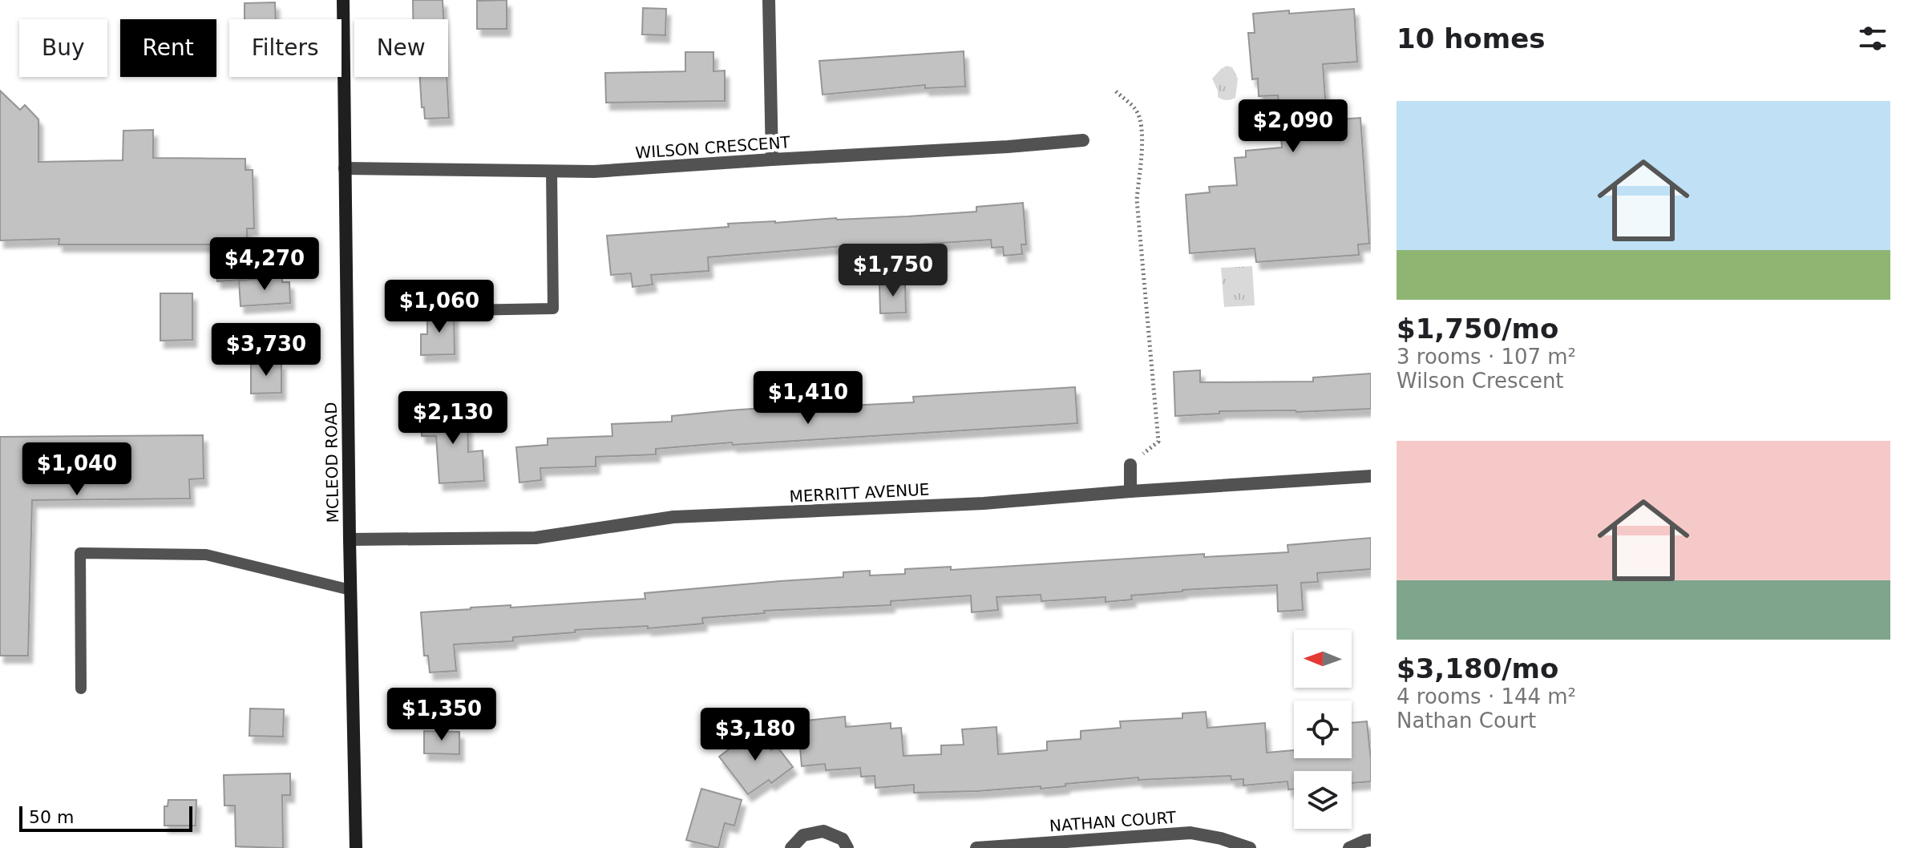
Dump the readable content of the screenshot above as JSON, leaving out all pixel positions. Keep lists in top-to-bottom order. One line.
{"streets":{"main road":["MCLEOD ROAD"],"street":["WILSON CRESCENT","MERRITT AVENUE","NATHAN COURT"]},"crossings":[["WILSON CRESCENT","MCLEOD ROAD"],["MCLEOD ROAD","MERRITT AVENUE"]],"scale_bar":"50 m","north":"left","page":{"heading":"10 homes","chip":["Buy","Rent","Filters","New"],"list":[{"name":"$1,750/mo","note":"3 rooms · 107 m² · Wilson Crescent"},{"name":"$3,180/mo","note":"4 rooms · 144 m² · Nathan Court"}],"price":["$2,090","$4,270","$1,750","$1,060","$3,730","$1,410","$2,130","$1,040","$1,350","$3,180"],"scale":"50 m"}}
